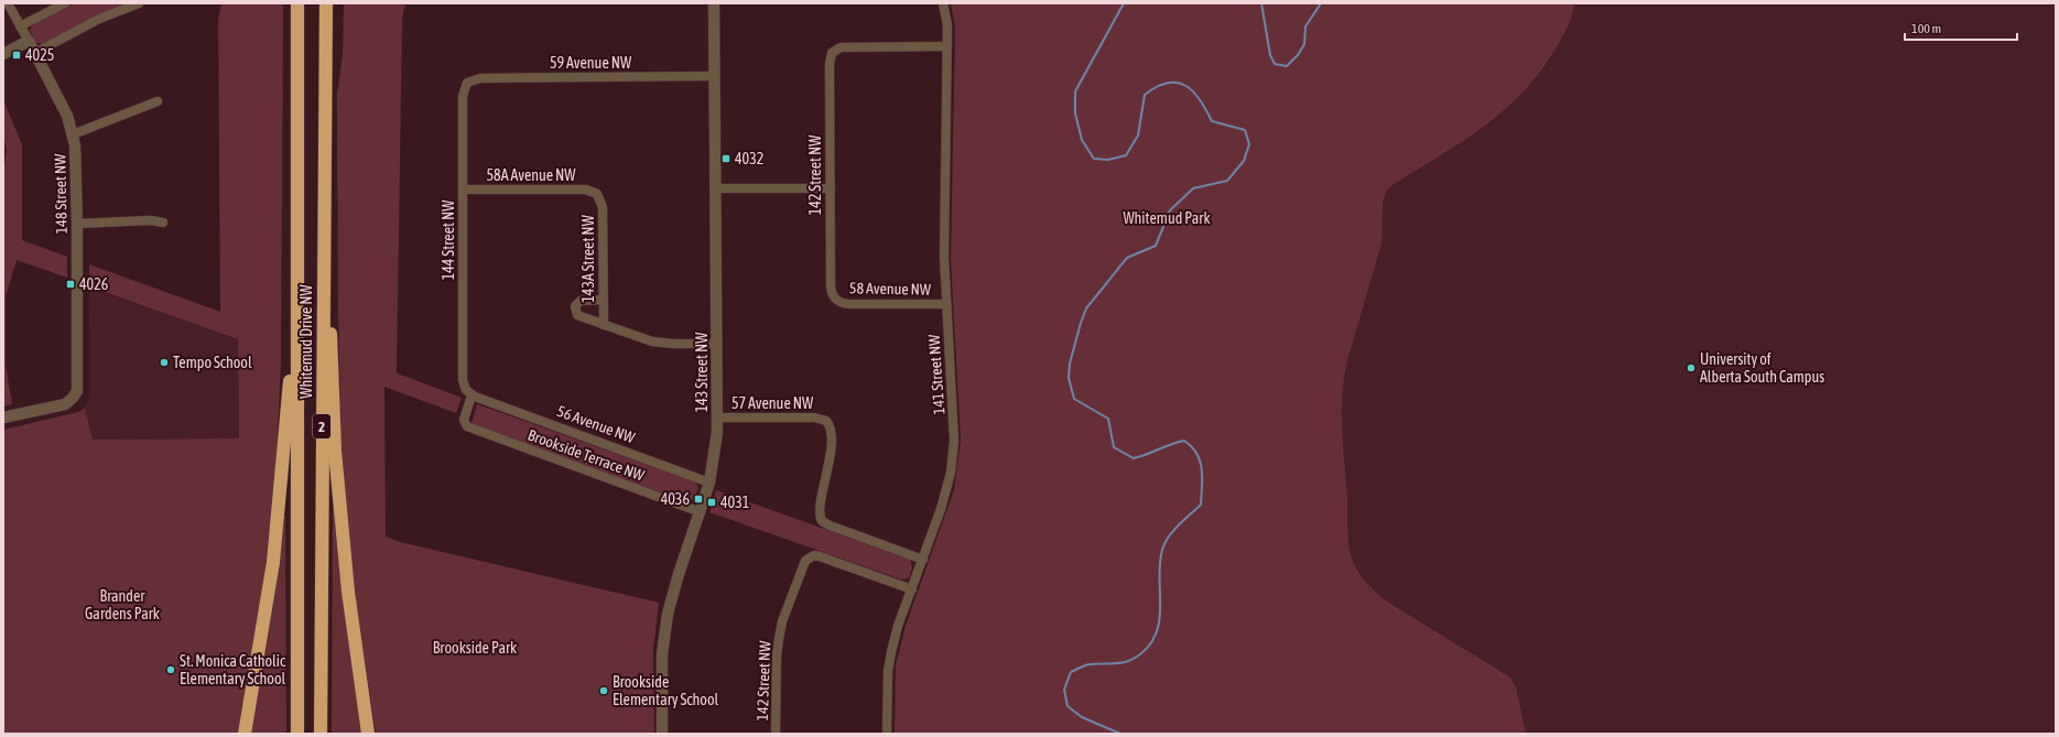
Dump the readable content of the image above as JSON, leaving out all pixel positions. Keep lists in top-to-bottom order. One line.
{"streets":{"highway":["Whitemud Drive NW","2"],"street":["59 Avenue NW","58A Avenue NW","142 Street NW","148 Street NW","144 Street NW","143A Street NW","58 Avenue NW","143 Street NW","141 Street NW","57 Avenue NW","56 Avenue NW","Brookside Terrace NW"]},"crossings":[["59 Avenue NW","144 Street NW"],["59 Avenue NW","143 Street NW"],["58A Avenue NW","144 Street NW"],["58A Avenue NW","143A Street NW"],["142 Street NW","58 Avenue NW"],["142 Street NW","141 Street NW"],["144 Street NW","56 Avenue NW"],["144 Street NW","Brookside Terrace NW"],["58 Avenue NW","141 Street NW"],["143 Street NW","57 Avenue NW"],["143 Street NW","56 Avenue NW"],["143 Street NW","Brookside Terrace NW"],["141 Street NW","57 Avenue NW"],["56 Avenue NW","Brookside Terrace NW"]],"parks":["Whitemud Park","Brander Gardens Park","Brookside Park"],"places":{"transit":["4025","4032","4026","4036","4031"],"other":["Tempo School","University of Alberta South Campus","St. Monica Catholic Elementary School","Brookside Elementary School"]},"scale_bar":"100 m"}
